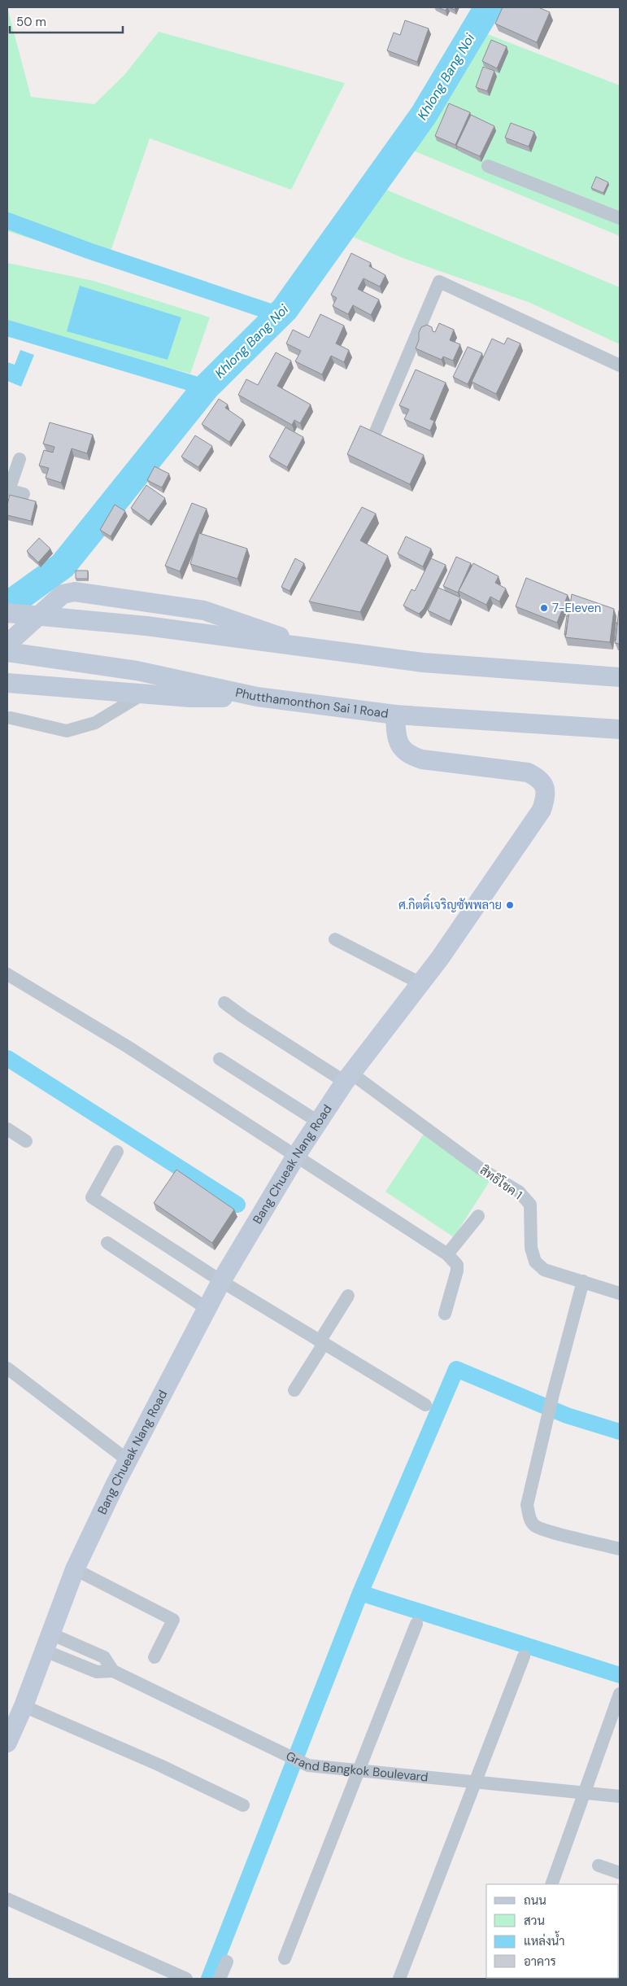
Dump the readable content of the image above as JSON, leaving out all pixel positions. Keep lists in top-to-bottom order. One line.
{"streets":{"main road":["Phutthamonthon Sai 1 Road","Bang Chueak Nang Road"],"street":["สิทธิโชค 1","Grand Bangkok Boulevard"]},"crossings":[["Phutthamonthon Sai 1 Road","Bang Chueak Nang Road"],["Bang Chueak Nang Road","สิทธิโชค 1"],["Bang Chueak Nang Road","Grand Bangkok Boulevard"]],"water":["Khlong Bang Noi"],"places":["7-Eleven","ศ.กิตติ์เจริญซัพพลาย"],"legend":["ถนน","สวน","แหล่งน้ำ","อาคาร"],"scale_bar":"50 m"}
